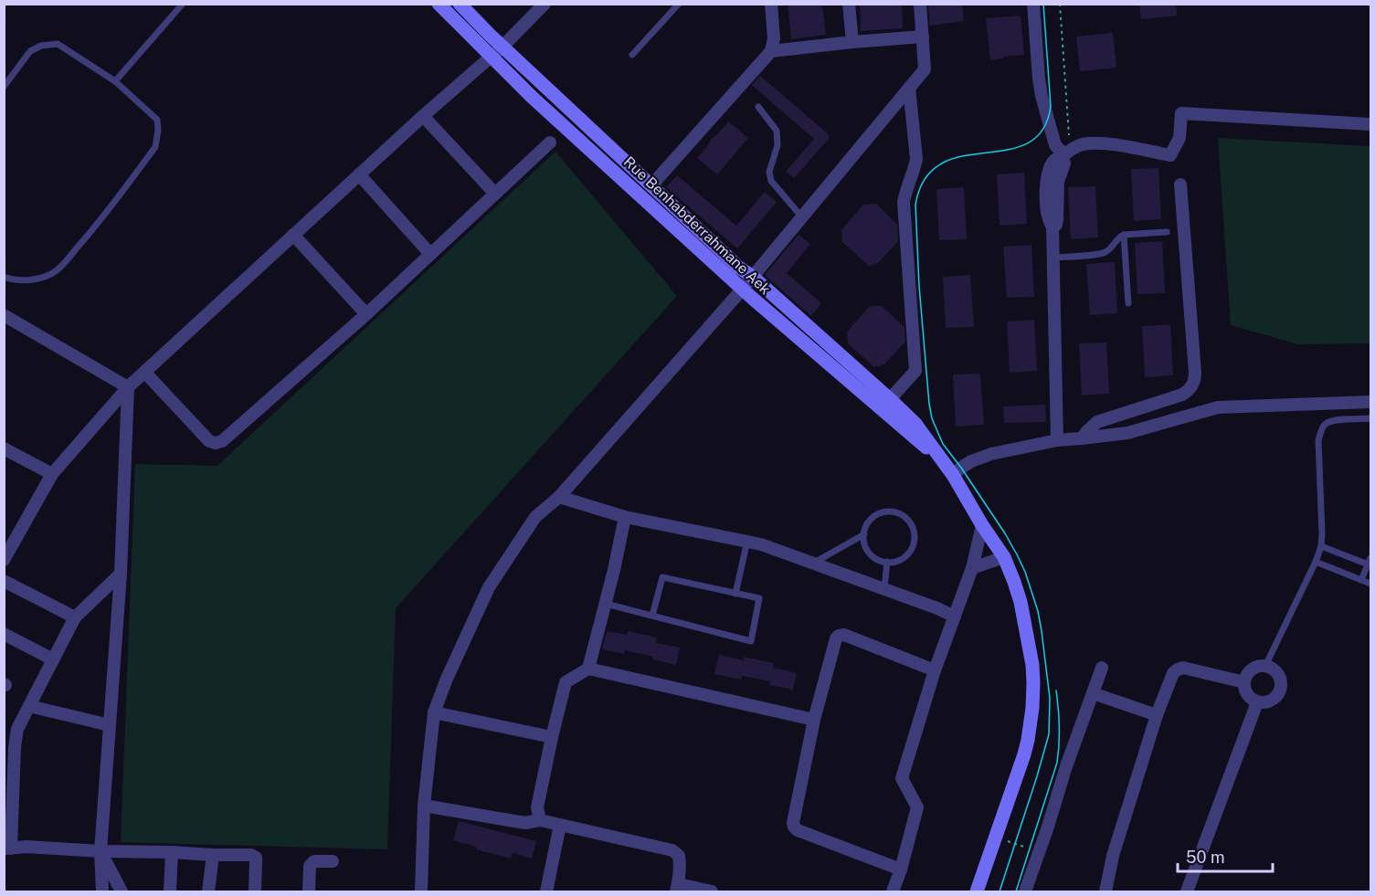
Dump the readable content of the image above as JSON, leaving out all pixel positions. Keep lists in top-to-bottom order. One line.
{"streets":{"main road":["Rue Benhabderrahmane Aek"]},"scale_bar":"50 m"}
